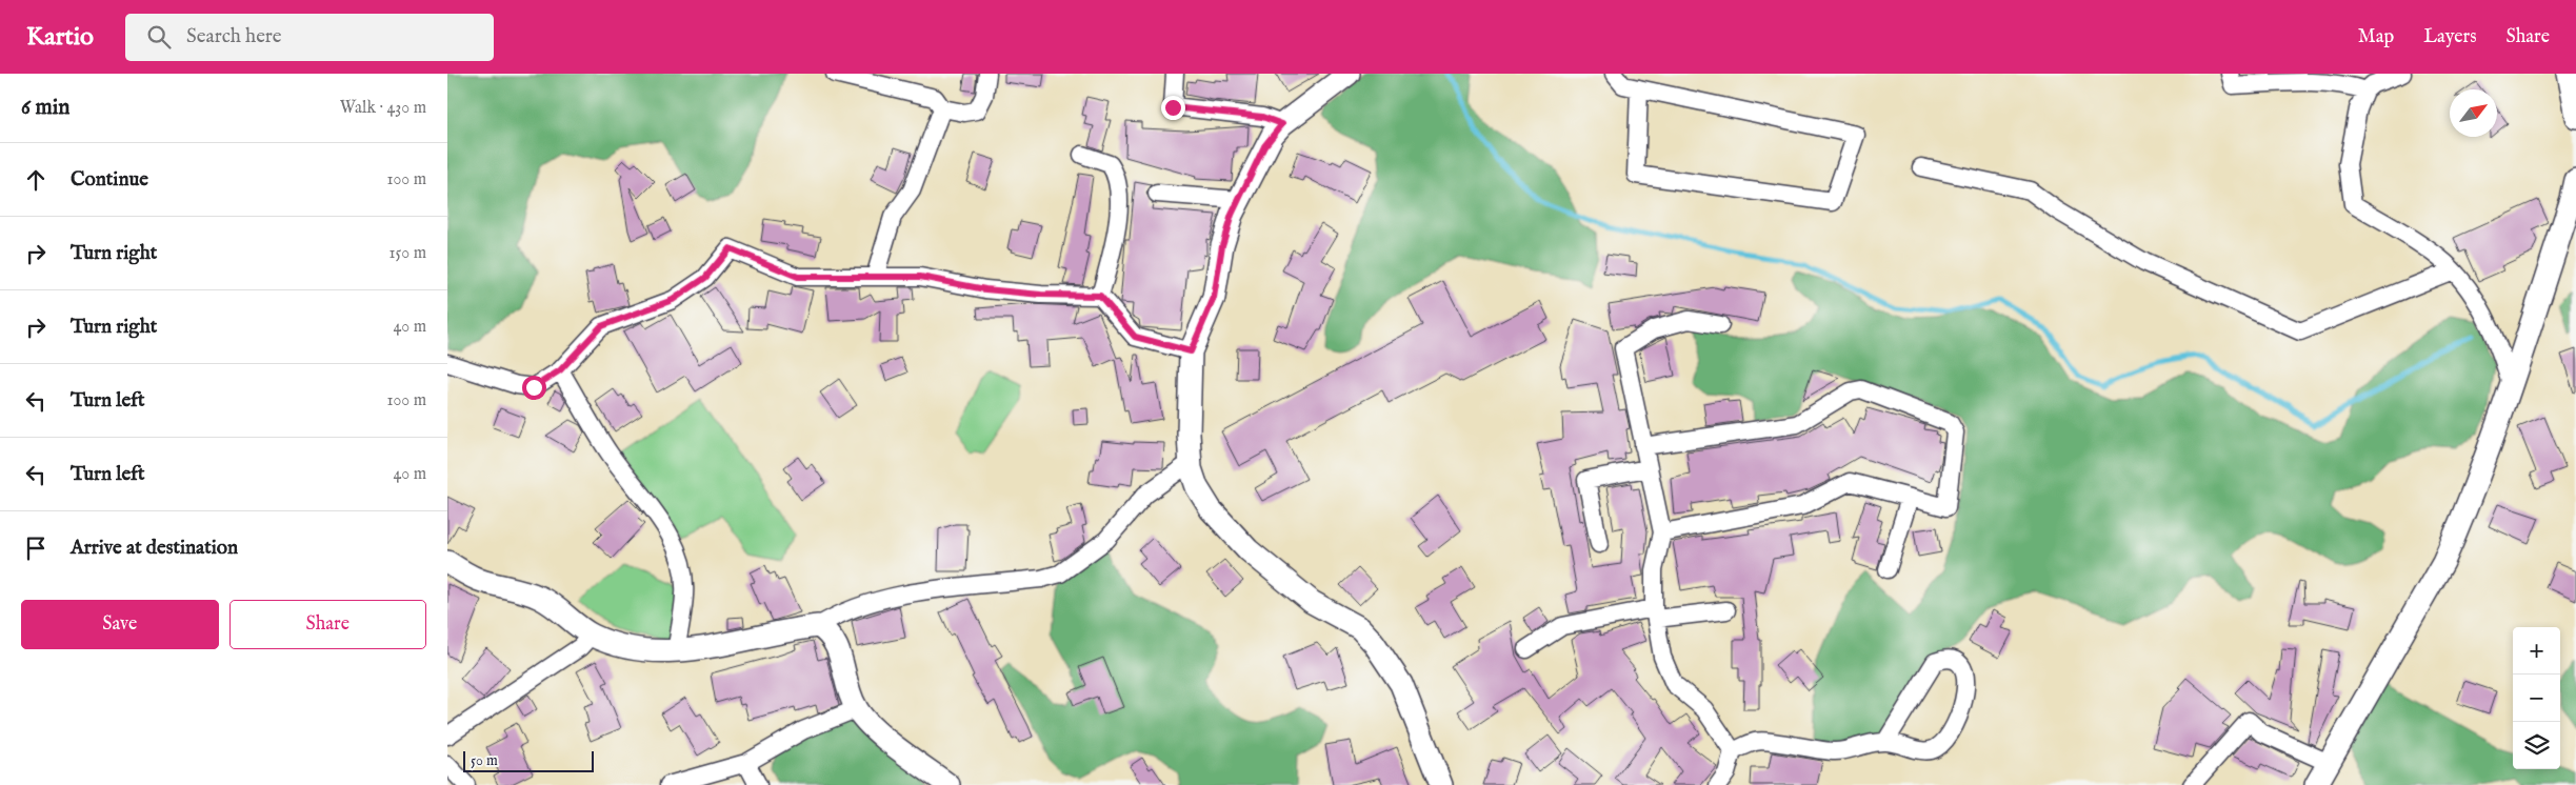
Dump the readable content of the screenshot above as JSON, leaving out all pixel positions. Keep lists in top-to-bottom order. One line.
{"scale_bar":"50 m","north":"top right","page":{"header":"Kartio","search":"Search here","nav":["Map","Layers","Share"],"heading":["6 min","Walk · 430 m"],"list":[["Continue","100 m"],["Turn right","150 m"],["Turn right","40 m"],["Turn left","100 m"],["Turn left","40 m"],"Arrive at destination"],"buttons":["Save","Share"],"map_buttons":["+","−"],"scale":"50 m"}}
